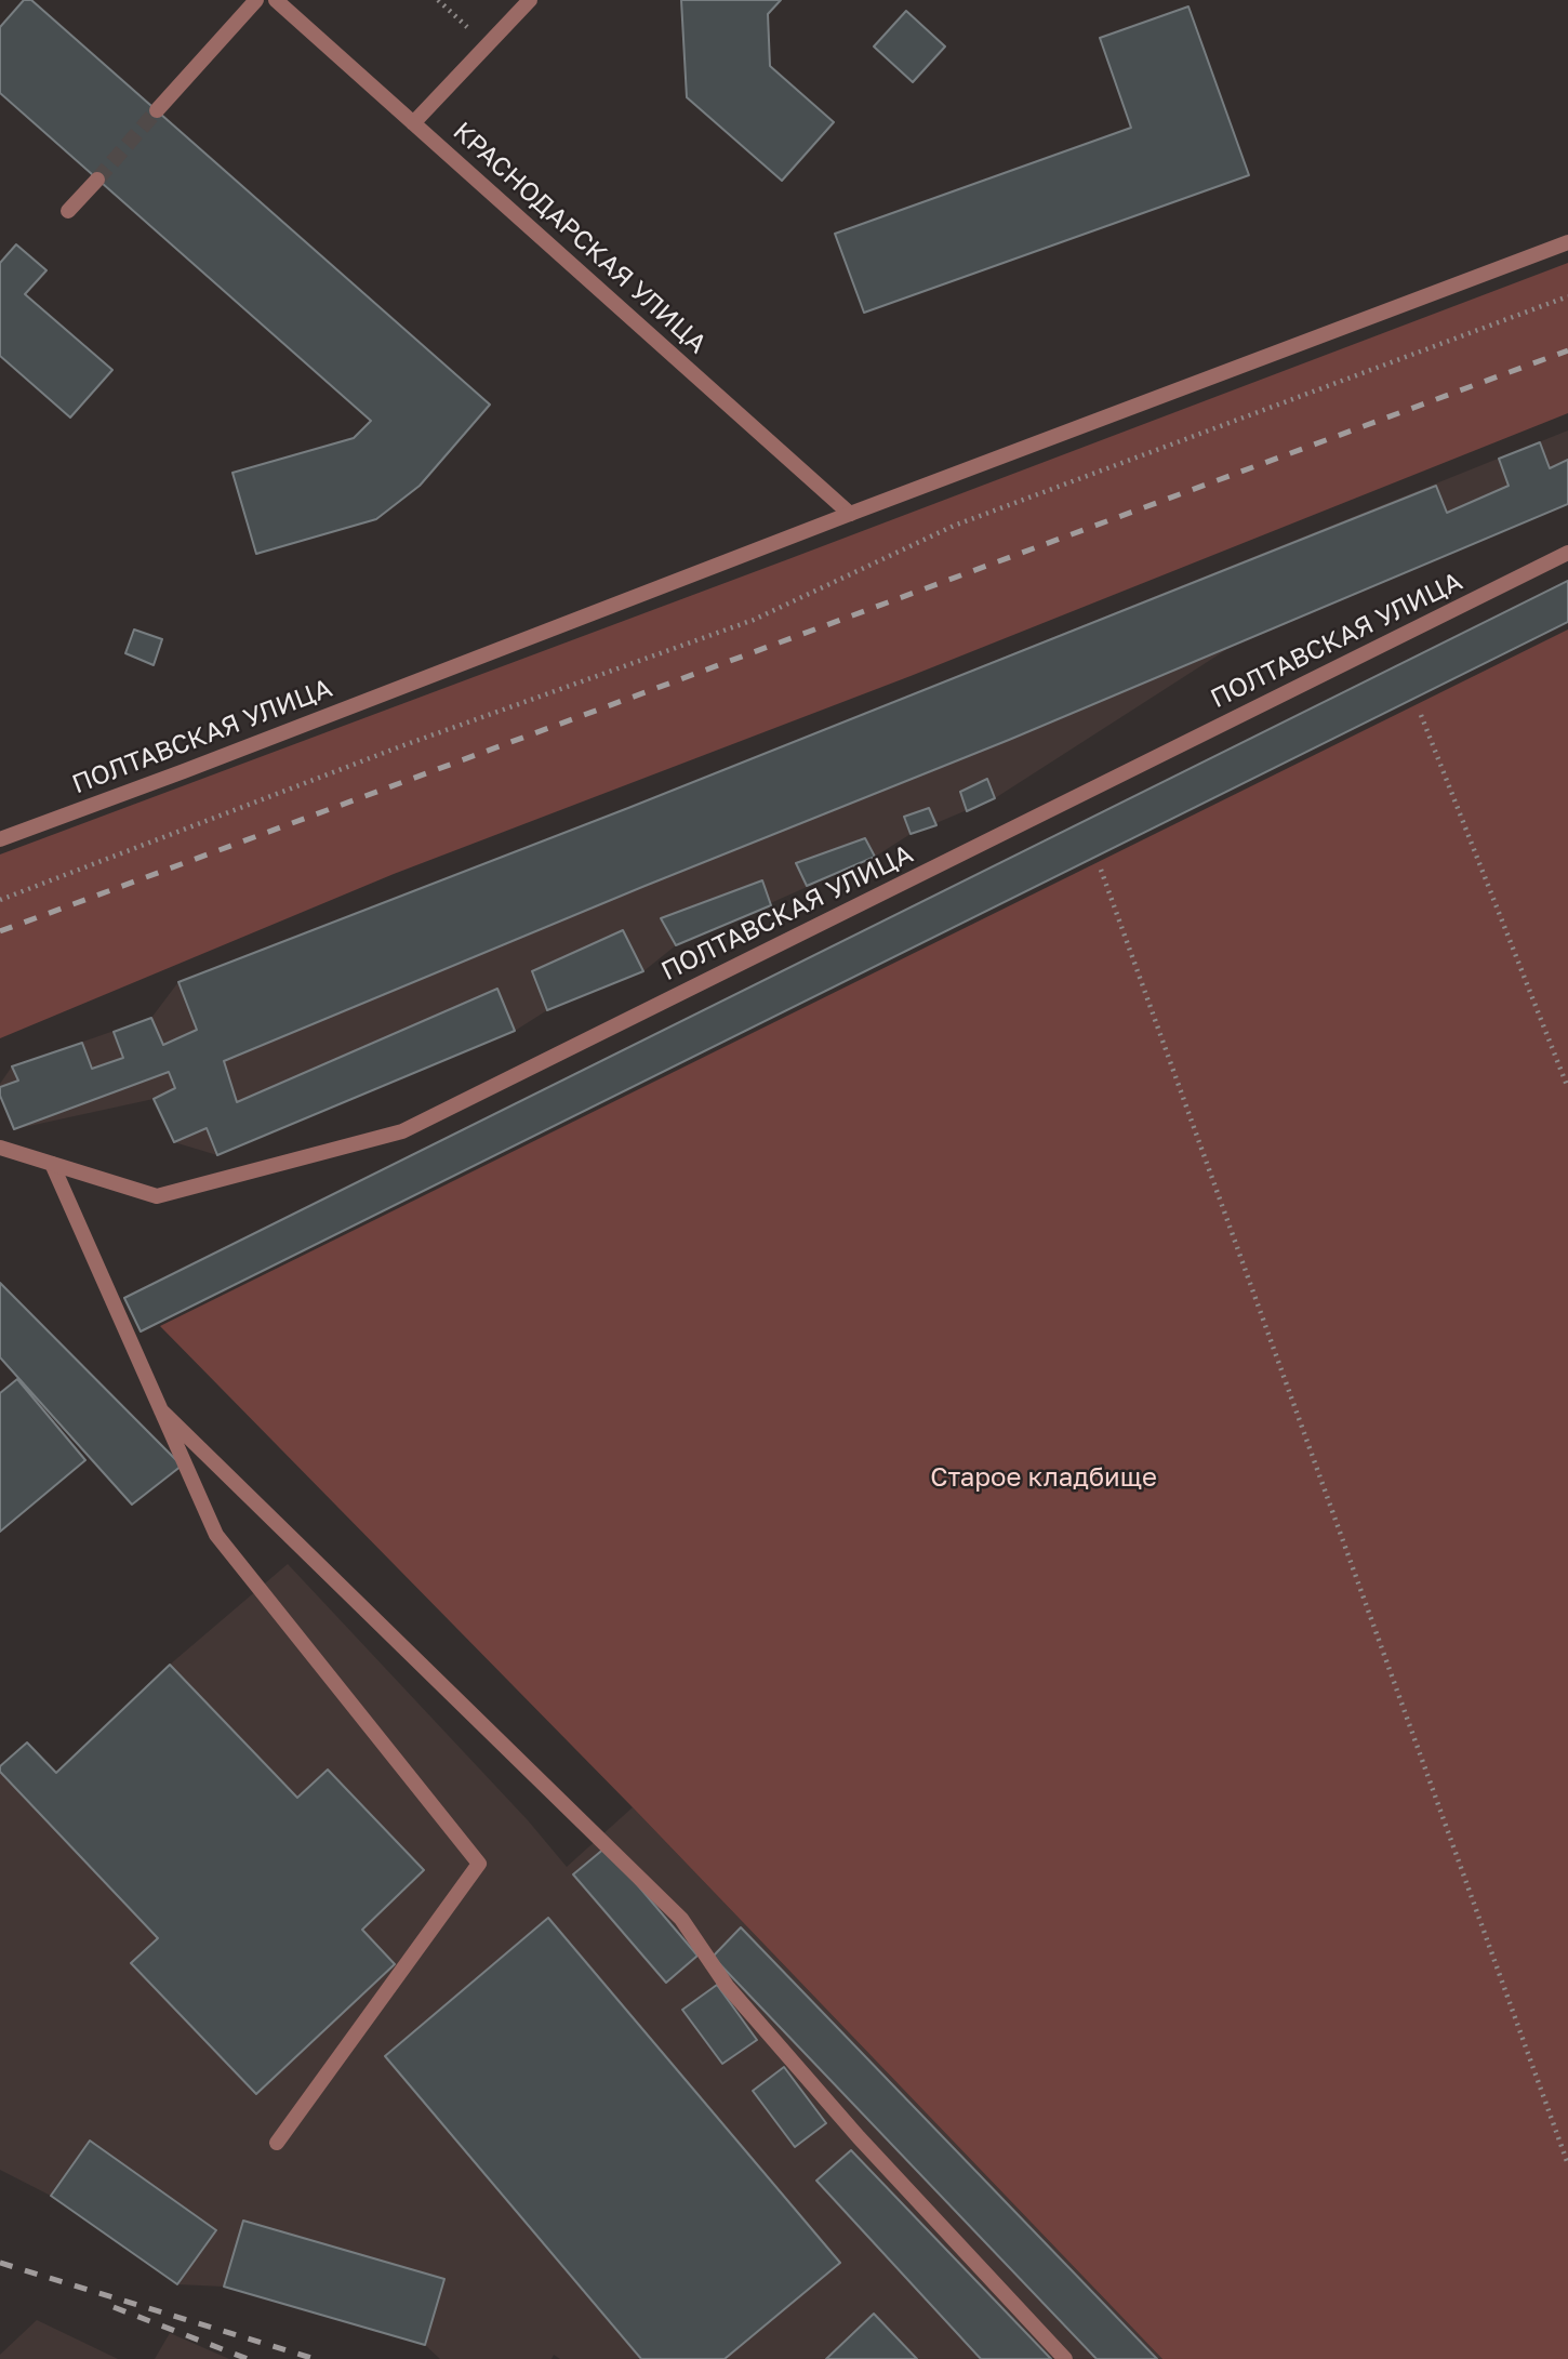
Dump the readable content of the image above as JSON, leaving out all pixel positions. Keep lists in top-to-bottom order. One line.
{"streets":{"street":["КРАСНОДАРСКАЯ УЛИЦА","ПОЛТАВСКАЯ УЛИЦА"]},"crossings":[["КРАСНОДАРСКАЯ УЛИЦА","ПОЛТАВСКАЯ УЛИЦА"]],"parks":["Старое кладбище"]}
